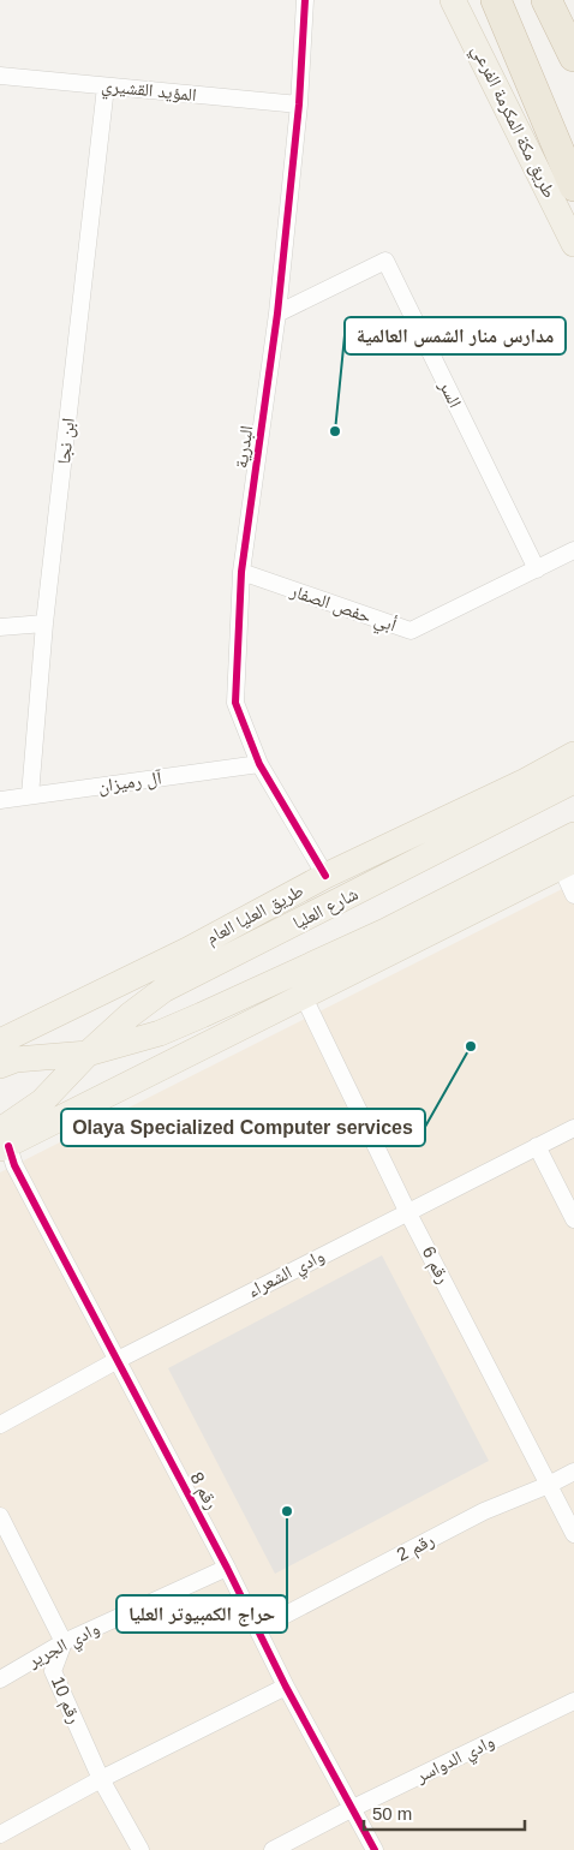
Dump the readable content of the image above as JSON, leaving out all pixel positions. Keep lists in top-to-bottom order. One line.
{"streets":{"main road":["طريق مكة المكرمة الفرعي","شارع العليا","طريق العليا العام"],"street":["المؤيد القشيري","السر","ابن نجا","البدرية","أبي حفص الصفار","آل رميزان","رقم 6","وادي الشعراء","رقم 8","رقم 2","وادي الجرير","رقم 10","وادي الدواسر"]},"crossings":[["المؤيد القشيري","ابن نجا"],["المؤيد القشيري","البدرية"],["السر","البدرية"],["السر","أبي حفص الصفار"],["ابن نجا","آل رميزان"],["البدرية","أبي حفص الصفار"],["البدرية","آل رميزان"],["البدرية","طريق العليا العام"],["شارع العليا","رقم 8"],["رقم 6","وادي الشعراء"],["رقم 6","رقم 2"],["وادي الشعراء","رقم 8"],["رقم 8","رقم 2"],["رقم 8","وادي الجرير"],["رقم 8","وادي الدواسر"],["وادي الجرير","رقم 10"]],"places":["مدارس منار الشمس العالمية","Olaya Specialized Computer services","حراج الكمبيوتر العليا"],"scale_bar":"50 m"}
